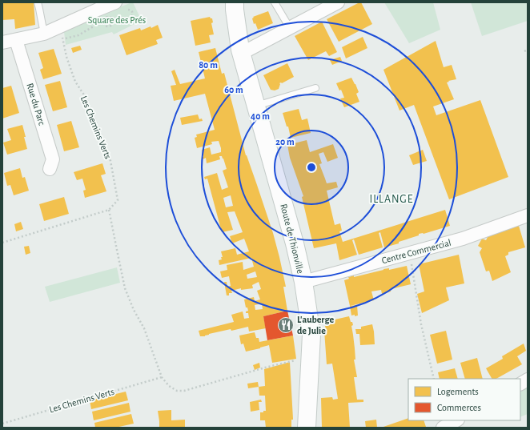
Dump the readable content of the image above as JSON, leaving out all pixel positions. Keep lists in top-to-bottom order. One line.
{"streets":{"street":["Rue du Parc","Route de Thionville","Centre Commercial"],"path":["Les Chemins Verts"]},"crossings":[["Route de Thionville","Centre Commercial"]],"districts":["ILLANGE"],"parks":["Square des Prés"],"places":{"restaurant":["L'auberge de Julie"]},"legend":["Logements","Commerces"],"rings":["80 m","60 m","40 m","20 m"]}
